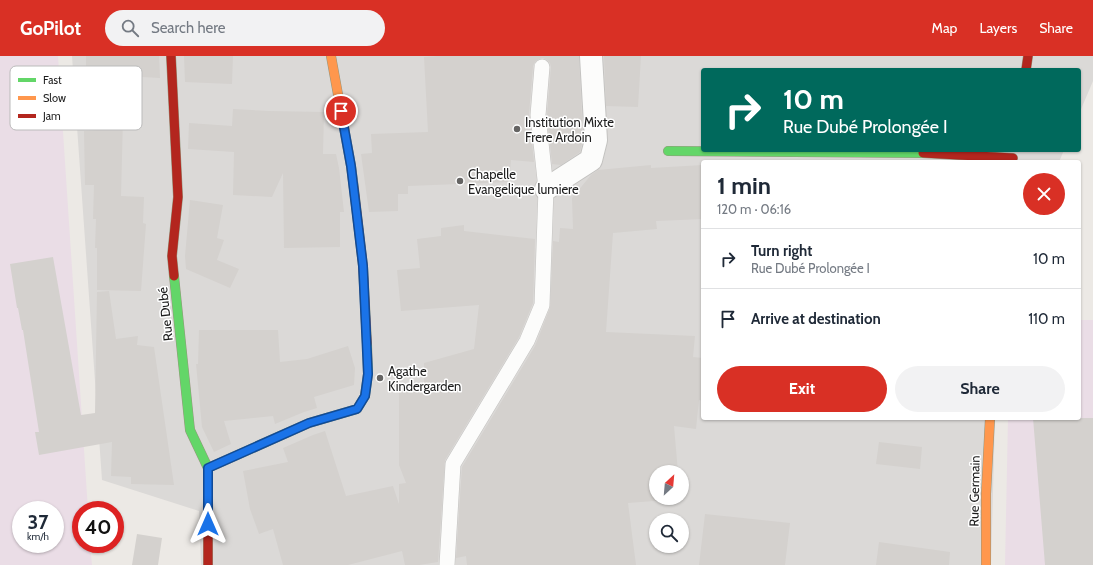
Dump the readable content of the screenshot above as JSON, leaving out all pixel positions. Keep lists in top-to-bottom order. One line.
{"streets":{"street":["Rue Dubé","Rue Germain"]},"places":["Institution Mixte Frere Ardoin","Chapelle Evangelique lumiere","Agathe Kindergarden"],"legend":["Fast","Slow","Jam"],"north":"top right","page":{"header":"GoPilot","search":"Search here","nav":["Map","Layers","Share"],"turn":["10 m","Rue Dubé Prolongée I"],"heading":["1 min","120 m · 06:16"],"list":[{"name":"Turn right","note":"Rue Dubé Prolongée I","value":"10 m"},{"name":"Arrive at destination","value":"110 m"}],"buttons":["Exit","Share"],"speed":"37 km/h","limit":"40"}}
